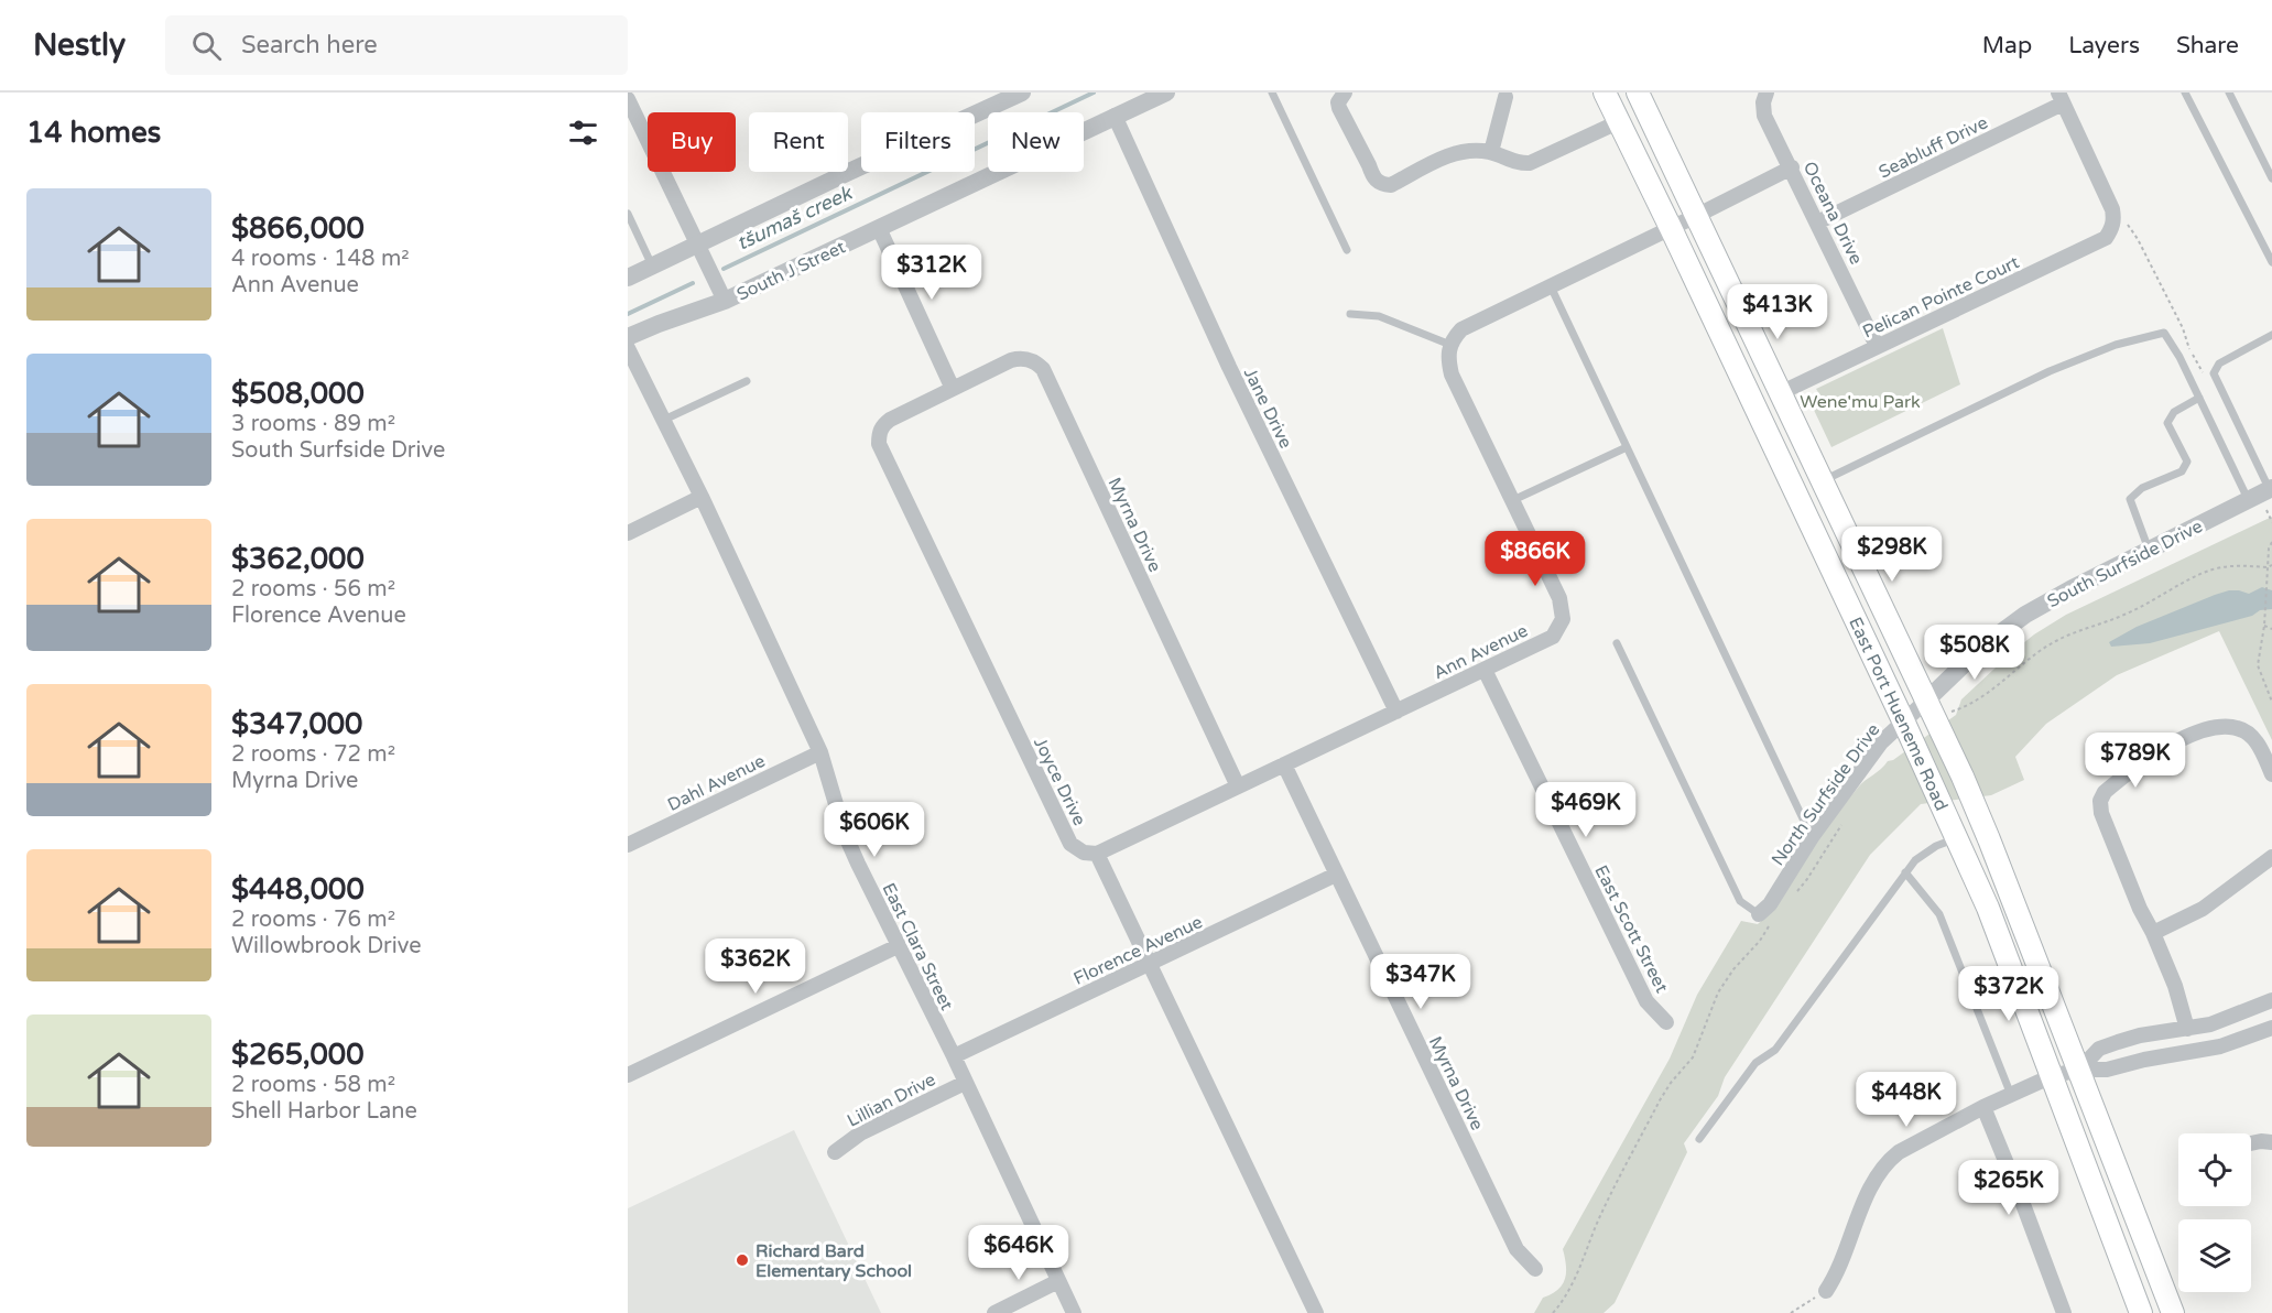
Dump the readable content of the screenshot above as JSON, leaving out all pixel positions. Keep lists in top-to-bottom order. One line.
{"streets":{"main road":["East Port Hueneme Road"],"street":["Seabluff Drive","Oceana Drive","South J Street","Pelican Pointe Court","Jane Drive","Myrna Drive","South Surfside Drive","Ann Avenue","Joyce Drive","Dahl Avenue","North Surfside Drive","East Scott Street","East Clara Street","Florence Avenue","Lillian Drive"]},"crossings":[["Seabluff Drive","Oceana Drive"],["Oceana Drive","Pelican Pointe Court"],["South J Street","Jane Drive"],["Pelican Pointe Court","East Port Hueneme Road"],["Jane Drive","Ann Avenue"],["Myrna Drive","Ann Avenue"],["Myrna Drive","Joyce Drive"],["Myrna Drive","Florence Avenue"],["South Surfside Drive","East Port Hueneme Road"],["South Surfside Drive","North Surfside Drive"],["Ann Avenue","Joyce Drive"],["Ann Avenue","East Scott Street"],["East Port Hueneme Road","North Surfside Drive"],["Dahl Avenue","East Clara Street"],["East Clara Street","Florence Avenue"],["East Clara Street","Lillian Drive"]],"water":["tšumaš creek"],"parks":["Wene'mu Park"],"places":["Richard Bard Elementary School"],"page":{"header":"Nestly","search":"Search here","nav":["Map","Layers","Share"],"heading":"14 homes","chip":["Buy","Rent","Filters","New"],"list":[{"name":"$866,000","note":"4 rooms · 148 m² · Ann Avenue"},{"name":"$508,000","note":"3 rooms · 89 m² · South Surfside Drive"},{"name":"$362,000","note":"2 rooms · 56 m² · Florence Avenue"},{"name":"$347,000","note":"2 rooms · 72 m² · Myrna Drive"},{"name":"$448,000","note":"2 rooms · 76 m² · Willowbrook Drive"},{"name":"$265,000","note":"2 rooms · 58 m² · Shell Harbor Lane"}],"price":["$312K","$413K","$298K","$866K","$508K","$789K","$469K","$606K","$362K","$347K","$372K","$448K","$265K","$646K"]}}
